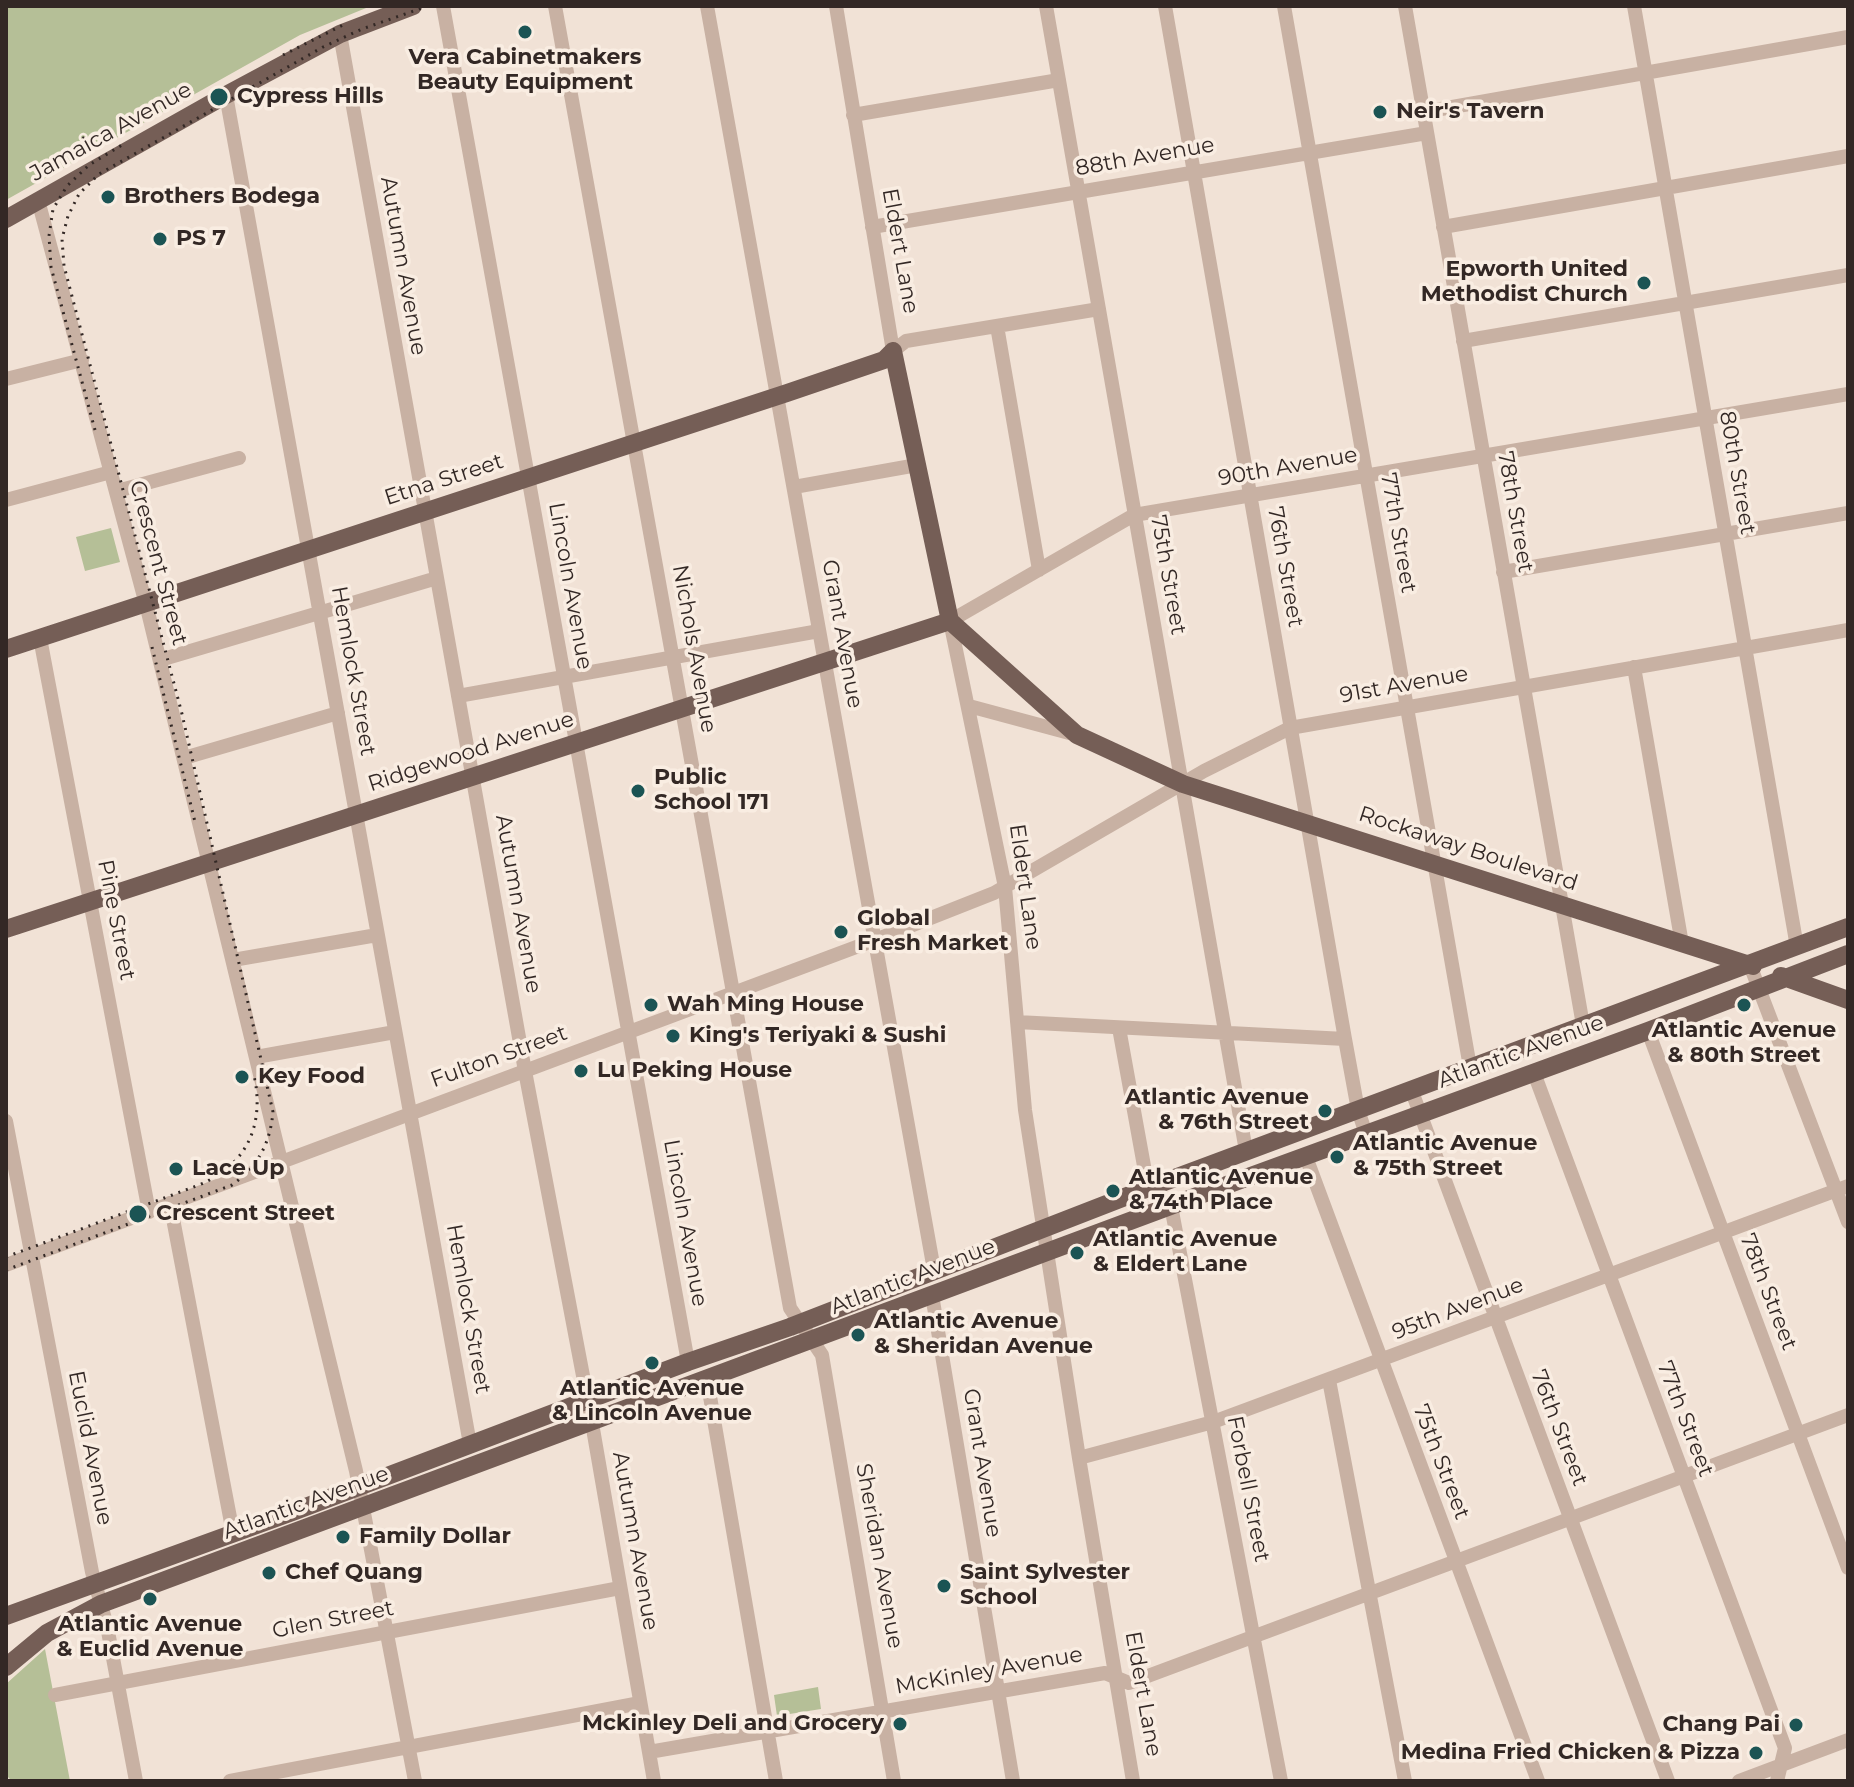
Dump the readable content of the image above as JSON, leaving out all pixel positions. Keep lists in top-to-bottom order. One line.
{"streets":{"main road":["Jamaica Avenue","Eldert Lane","Etna Street","Ridgewood Avenue","Rockaway Boulevard","Atlantic Avenue"],"street":["88th Avenue","Autumn Avenue","90th Avenue","80th Street","78th Street","77th Street","Crescent Street","76th Street","75th Street","Lincoln Avenue","Grant Avenue","Nichols Avenue","Hemlock Street","91st Avenue","Pine Street","Fulton Street","95th Avenue","Euclid Avenue","Forbell Street","Sheridan Avenue","Glen Street","McKinley Avenue"]},"crossings":[["Jamaica Avenue","Autumn Avenue"],["Jamaica Avenue","Crescent Street"],["Jamaica Avenue","Hemlock Street"],["88th Avenue","Eldert Lane"],["88th Avenue","78th Street"],["88th Avenue","77th Street"],["88th Avenue","76th Street"],["88th Avenue","75th Street"],["Eldert Lane","90th Avenue"],["Eldert Lane","Etna Street"],["Eldert Lane","91st Avenue"],["Eldert Lane","Ridgewood Avenue"],["Eldert Lane","Rockaway Boulevard"],["Eldert Lane","Atlantic Avenue"],["Eldert Lane","Fulton Street"],["Eldert Lane","95th Avenue"],["Eldert Lane","McKinley Avenue"],["Autumn Avenue","Etna Street"],["Autumn Avenue","Ridgewood Avenue"],["Autumn Avenue","Atlantic Avenue"],["Autumn Avenue","Fulton Street"],["Autumn Avenue","Glen Street"],["Autumn Avenue","McKinley Avenue"],["90th Avenue","80th Street"],["90th Avenue","78th Street"],["90th Avenue","77th Street"],["90th Avenue","76th Street"],["90th Avenue","75th Street"],["90th Avenue","Ridgewood Avenue"],["90th Avenue","Rockaway Boulevard"],["80th Street","91st Avenue"],["80th Street","Atlantic Avenue"],["Etna Street","Crescent Street"],["Etna Street","Lincoln Avenue"],["Etna Street","Grant Avenue"],["Etna Street","Nichols Avenue"],["Etna Street","Hemlock Street"],["Etna Street","Pine Street"],["78th Street","91st Avenue"],["78th Street","Rockaway Boulevard"],["78th Street","Atlantic Avenue"],["78th Street","95th Avenue"],["78th Street","McKinley Avenue"],["77th Street","91st Avenue"],["77th Street","Rockaway Boulevard"],["77th Street","Atlantic Avenue"],["77th Street","95th Avenue"],["77th Street","McKinley Avenue"],["Crescent Street","Ridgewood Avenue"],["Crescent Street","Atlantic Avenue"],["Crescent Street","Fulton Street"],["Crescent Street","Glen Street"],["76th Street","91st Avenue"],["76th Street","Rockaway Boulevard"],["76th Street","Atlantic Avenue"],["76th Street","95th Avenue"],["76th Street","McKinley Avenue"],["75th Street","91st Avenue"],["75th Street","Rockaway Boulevard"],["75th Street","Atlantic Avenue"],["75th Street","95th Avenue"],["75th Street","McKinley Avenue"],["Lincoln Avenue","Ridgewood Avenue"],["Lincoln Avenue","Atlantic Avenue"],["Lincoln Avenue","Fulton Street"],["Grant Avenue","Ridgewood Avenue"],["Grant Avenue","Atlantic Avenue"],["Grant Avenue","Fulton Street"],["Grant Avenue","McKinley Avenue"],["Nichols Avenue","Ridgewood Avenue"],["Nichols Avenue","Atlantic Avenue"],["Nichols Avenue","Fulton Street"],["Nichols Avenue","Sheridan Avenue"],["Hemlock Street","Ridgewood Avenue"],["Hemlock Street","Atlantic Avenue"],["Hemlock Street","Fulton Street"],["91st Avenue","Rockaway Boulevard"],["91st Avenue","Fulton Street"],["Ridgewood Avenue","Rockaway Boulevard"],["Ridgewood Avenue","Pine Street"],["Rockaway Boulevard","Atlantic Avenue"],["Pine Street","Fulton Street"],["Atlantic Avenue","Euclid Avenue"],["Atlantic Avenue","Forbell Street"],["Atlantic Avenue","Sheridan Avenue"],["Fulton Street","Euclid Avenue"],["95th Avenue","Forbell Street"],["Euclid Avenue","Glen Street"],["Forbell Street","McKinley Avenue"],["Sheridan Avenue","McKinley Avenue"]],"places":["Vera Cabinetmakers Beauty Equipment","Cypress Hills","Neir's Tavern","Brothers Bodega","PS 7","Epworth United Methodist Church","Public School 171","Global Fresh Market","Wah Ming House","Atlantic Avenue & 80th Street","King's Teriyaki & Sushi","Lu Peking House","Key Food","Atlantic Avenue & 76th Street","Atlantic Avenue & 75th Street","Lace Up","Atlantic Avenue & 74th Place","Crescent Street","Atlantic Avenue & Eldert Lane","Atlantic Avenue & Sheridan Avenue","Atlantic Avenue & Lincoln Avenue","Family Dollar","Chef Quang","Saint Sylvester School","Atlantic Avenue & Euclid Avenue","Mckinley Deli and Grocery","Chang Pai","Medina Fried Chicken & Pizza"]}
